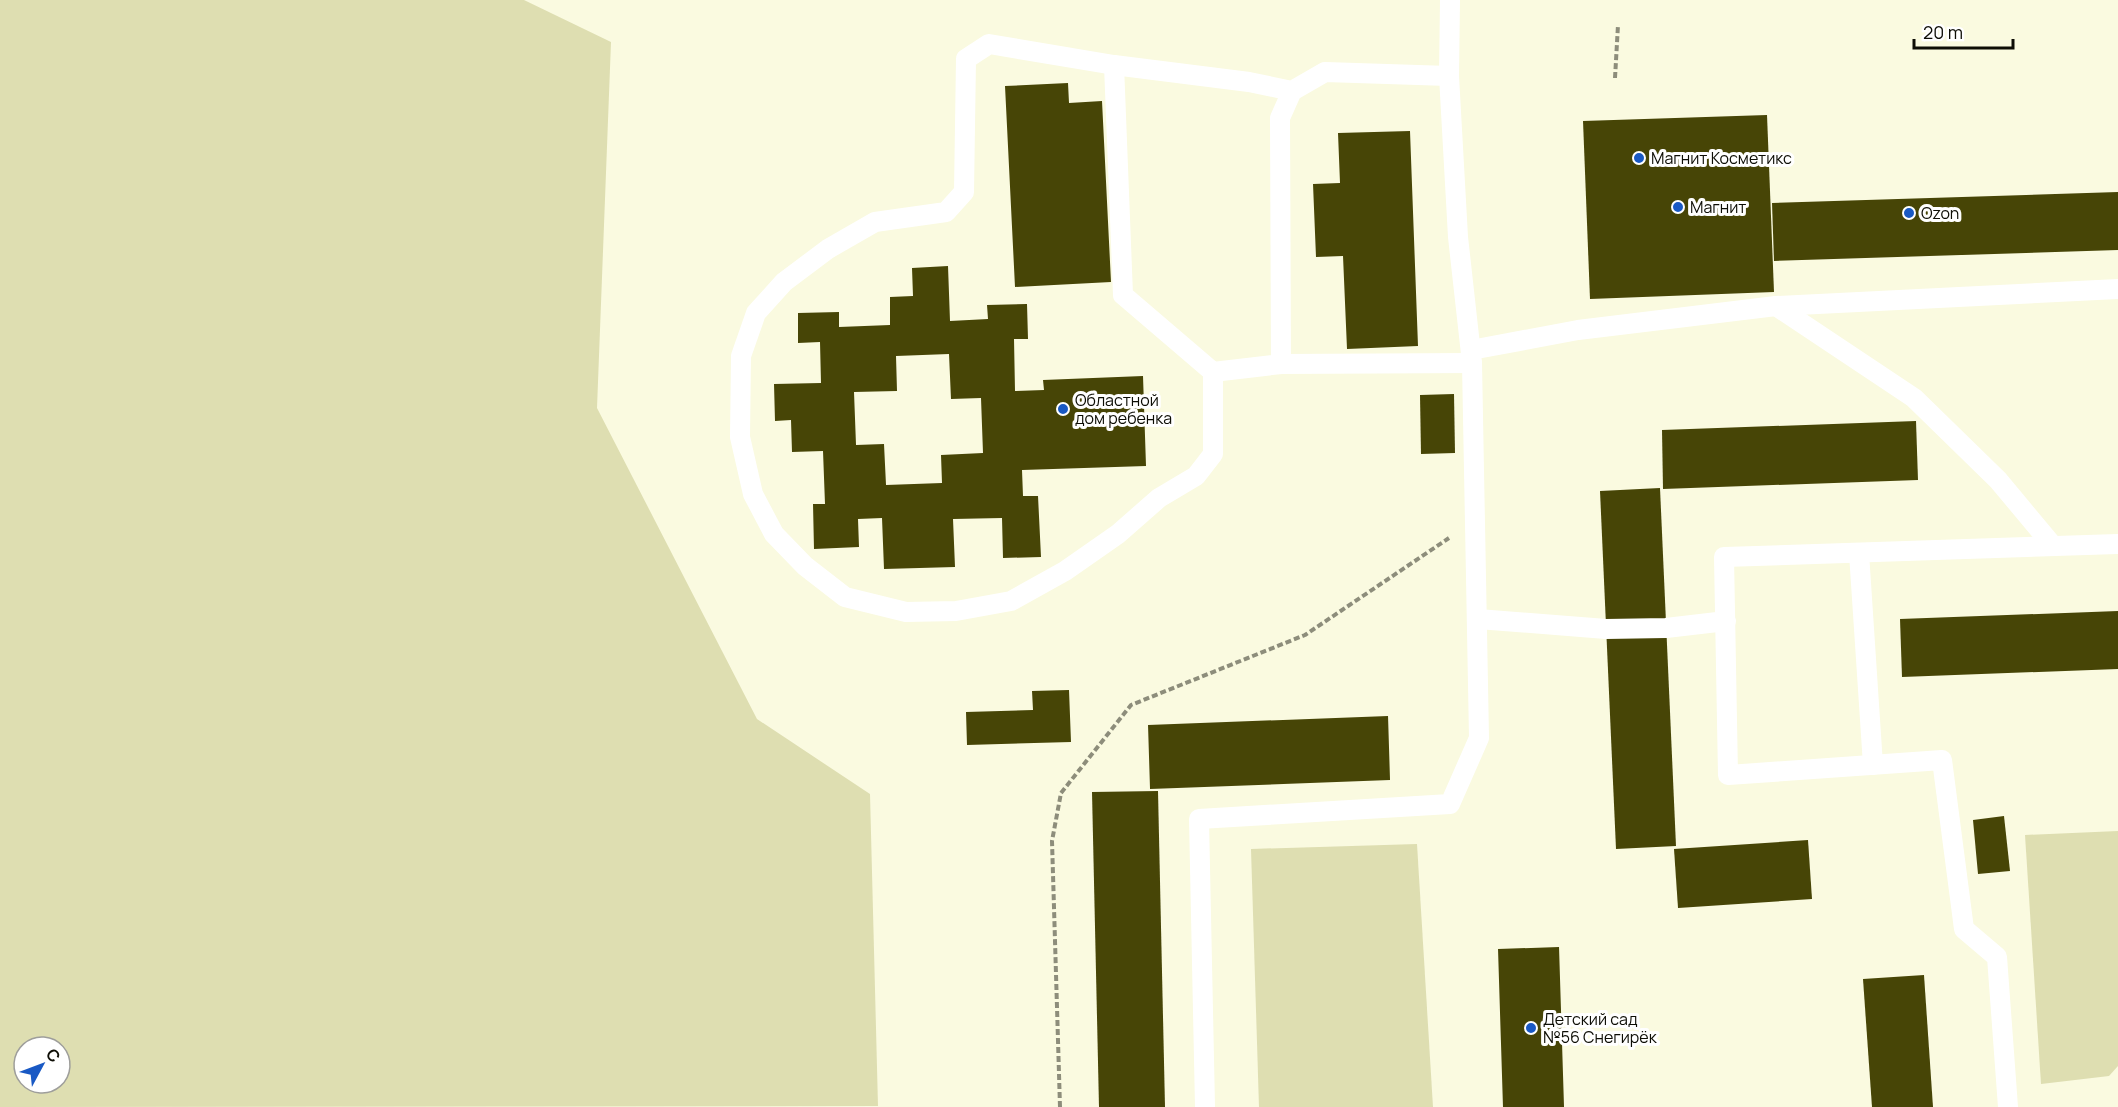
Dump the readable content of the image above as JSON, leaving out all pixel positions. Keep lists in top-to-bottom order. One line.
{"places":["Магнит Косметикс","Магнит","Ozon","Областной дом ребенка","Детский сад №56 Снегирёк"],"scale_bar":"20 m","north":"top right"}
